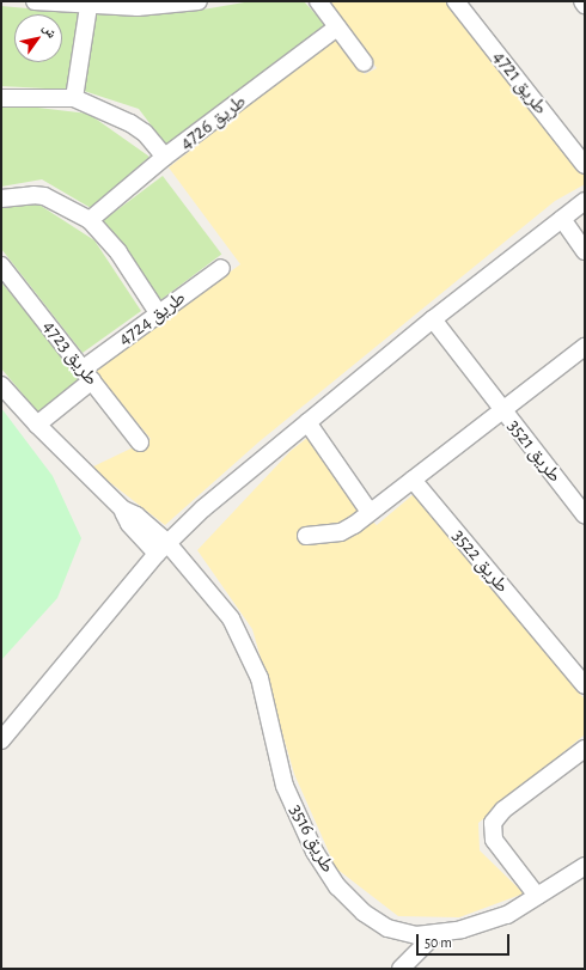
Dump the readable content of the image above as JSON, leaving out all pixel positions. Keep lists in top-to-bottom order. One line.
{"streets":{"street":["طريق 4721","طريق 4726","طريق 4724","طريق 4723","طريق 3521","طريق 3522","طريق 3516"]},"crossings":[["طريق 4724","طريق 4723"],["طريق 4724","طريق 3516"]],"scale_bar":"50 m","north":"top right"}
